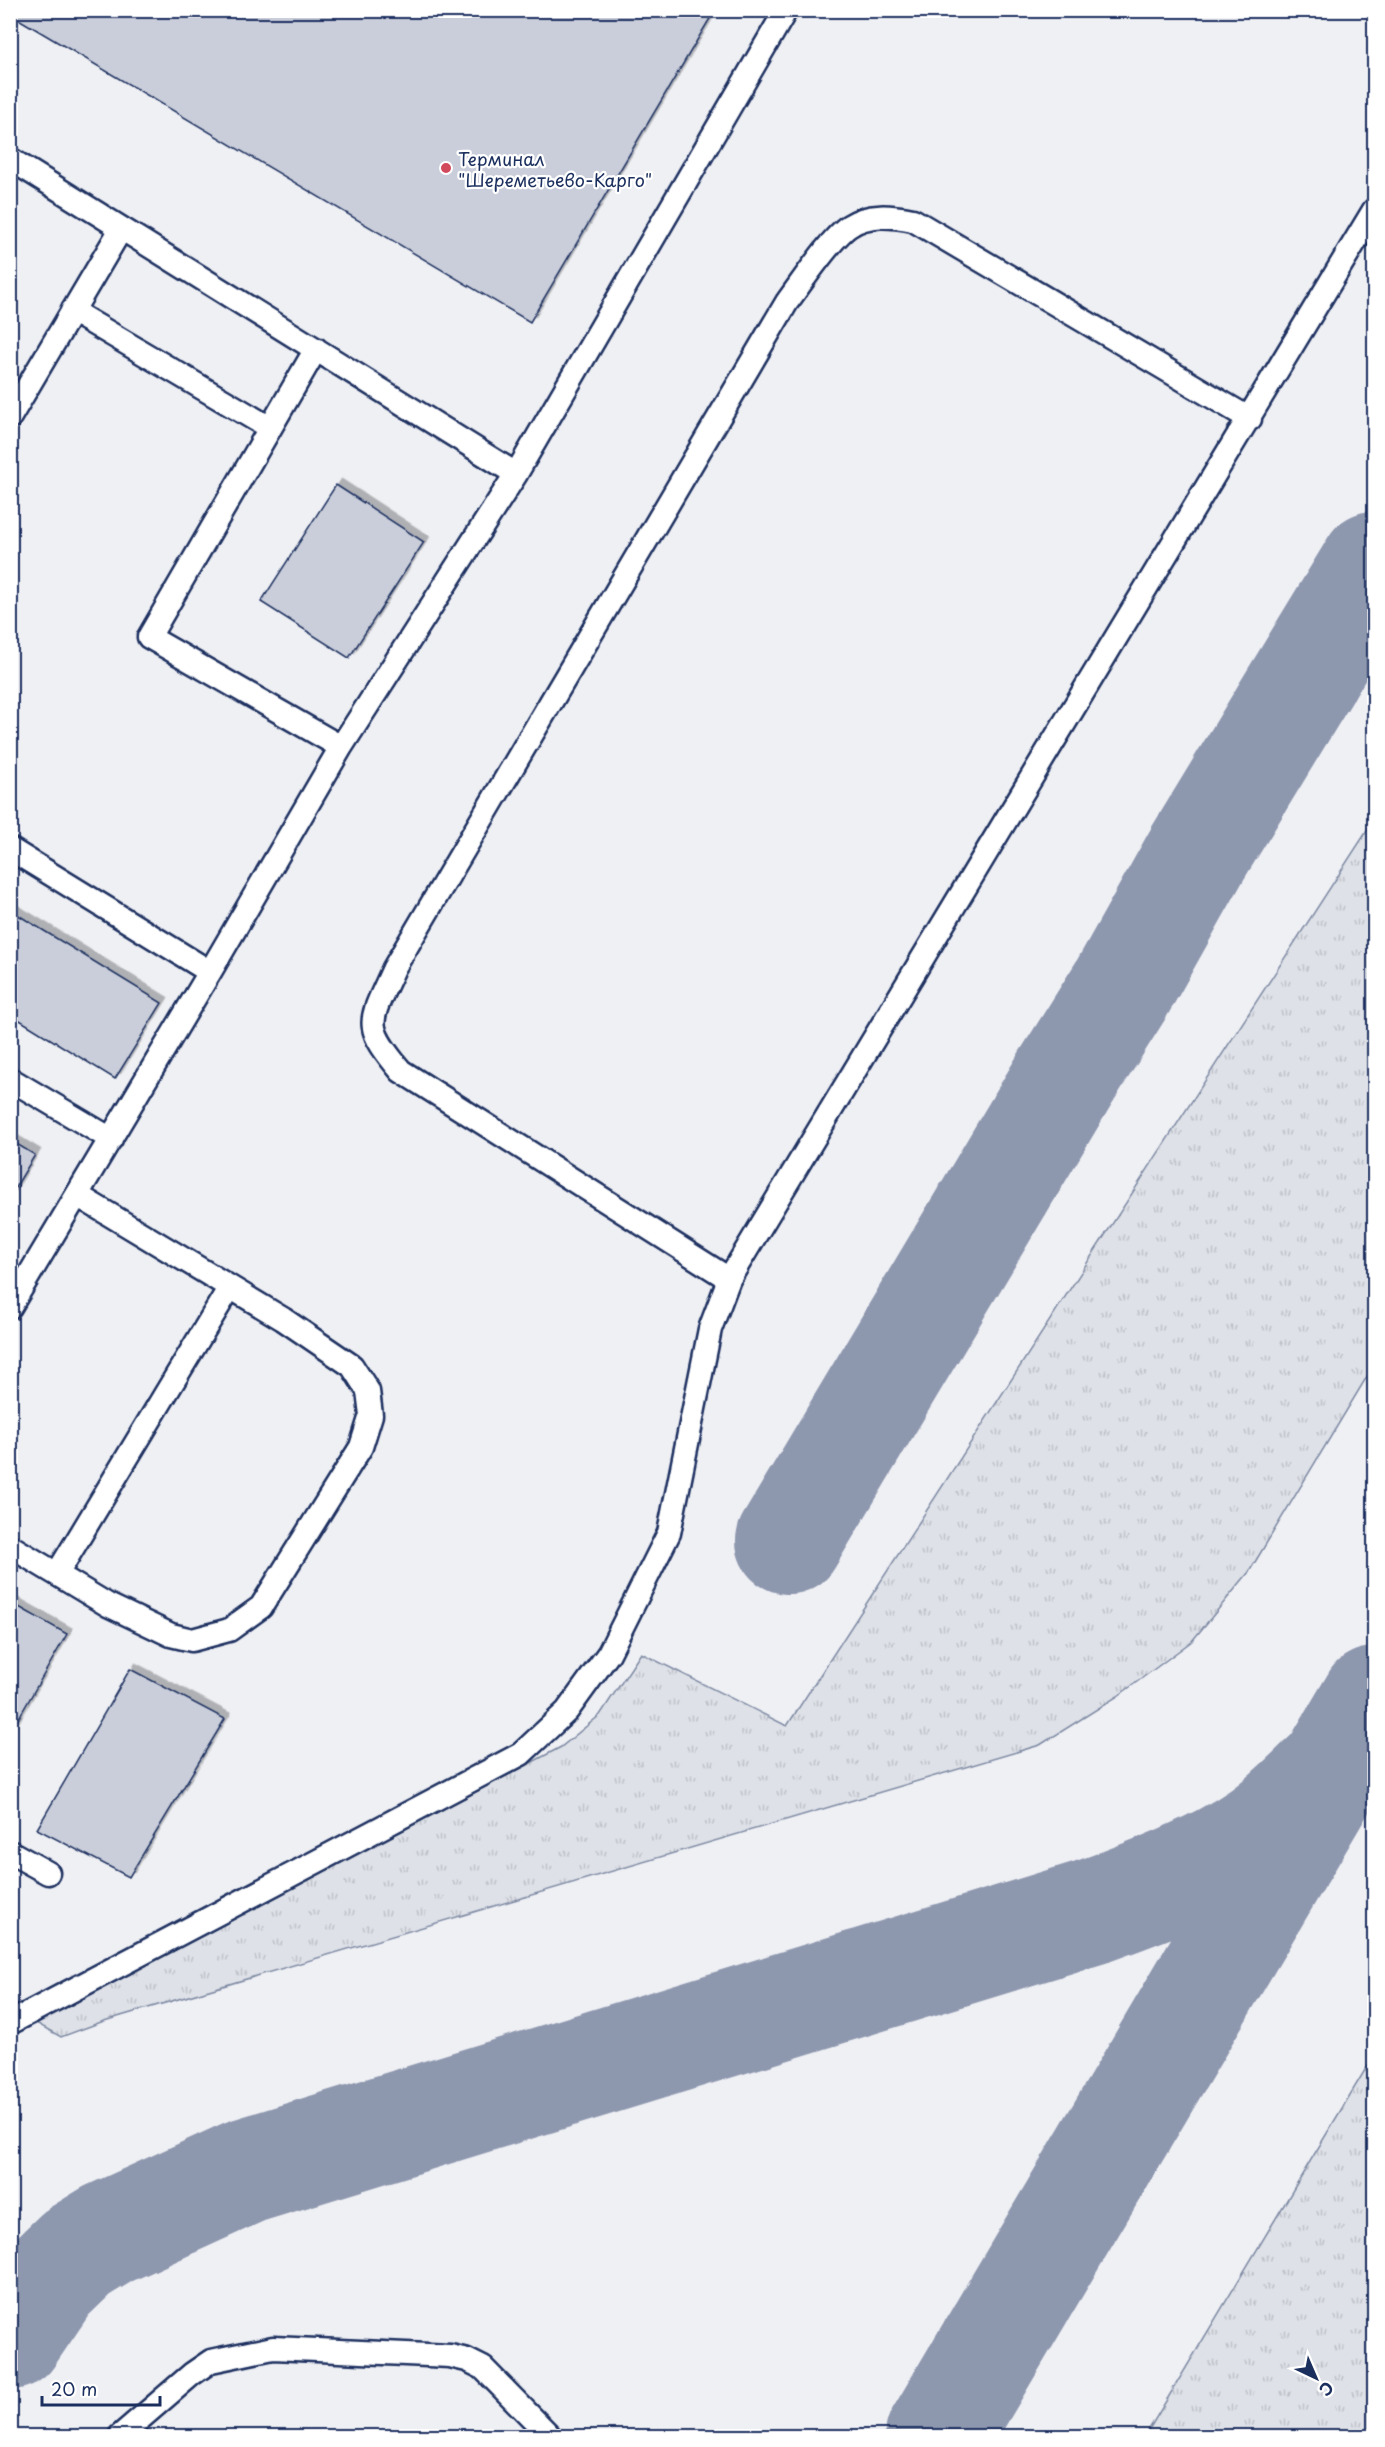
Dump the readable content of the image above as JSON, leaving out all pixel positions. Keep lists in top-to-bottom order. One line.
{"places":["Терминал \"Шереметьево-Карго\""],"scale_bar":"20 m","north":"bottom right"}
